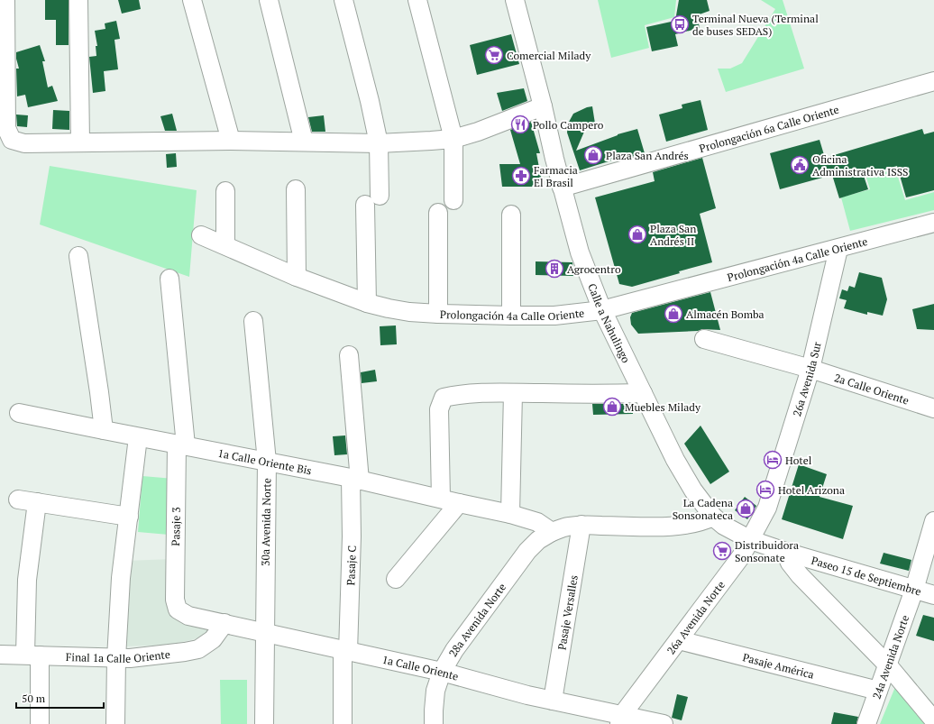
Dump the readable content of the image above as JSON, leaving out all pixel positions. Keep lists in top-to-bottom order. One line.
{"streets":{"street":["Prolongación 6a Calle Oriente","Prolongación 4a Calle Oriente","Calle a Nahulingo","26a Avenida Sur","2a Calle Oriente","1a Calle Oriente Bis","30a Avenida Norte","Pasaje 3","Pasaje C","Paseo 15 de Septiembre","Pasaje Versalles","26a Avenida Norte","28a Avenida Norte","Final 1a Calle Oriente","24a Avenida Norte","Pasaje América","1a Calle Oriente"]},"crossings":[["Prolongación 6a Calle Oriente","Calle a Nahulingo"],["Prolongación 4a Calle Oriente","Calle a Nahulingo"],["Prolongación 4a Calle Oriente","26a Avenida Sur"],["Calle a Nahulingo","Paseo 15 de Septiembre"],["Calle a Nahulingo","26a Avenida Norte"],["Calle a Nahulingo","28a Avenida Norte"],["26a Avenida Sur","2a Calle Oriente"],["26a Avenida Sur","26a Avenida Norte"],["1a Calle Oriente Bis","30a Avenida Norte"],["1a Calle Oriente Bis","Pasaje 3"],["1a Calle Oriente Bis","Pasaje C"],["1a Calle Oriente Bis","28a Avenida Norte"],["30a Avenida Norte","1a Calle Oriente"],["Pasaje 3","1a Calle Oriente"],["Pasaje C","1a Calle Oriente"],["Paseo 15 de Septiembre","26a Avenida Norte"],["Paseo 15 de Septiembre","24a Avenida Norte"],["Pasaje Versalles","28a Avenida Norte"],["Pasaje Versalles","1a Calle Oriente"],["26a Avenida Norte","Pasaje América"],["26a Avenida Norte","1a Calle Oriente"],["28a Avenida Norte","1a Calle Oriente"],["Final 1a Calle Oriente","1a Calle Oriente"],["24a Avenida Norte","Pasaje América"]],"places":{"bus stop":["Terminal Nueva (Terminal de buses SEDAS)"],"supermarket":["Comercial Milady","Distribuidora Sonsonate"],"restaurant":["Pollo Campero"],"shop":["Plaza San Andrés","Plaza San Andrés II","Almacén Bomba","Muebles Milady","La Cadena Sonsonateca"],"public building":["Oficina Administrativa ISSS"],"pharmacy":["Farmacia El Brasil"],"building":["Agrocentro"],"hotel":["Hotel","Hotel Arizona"]},"scale_bar":"50 m"}
